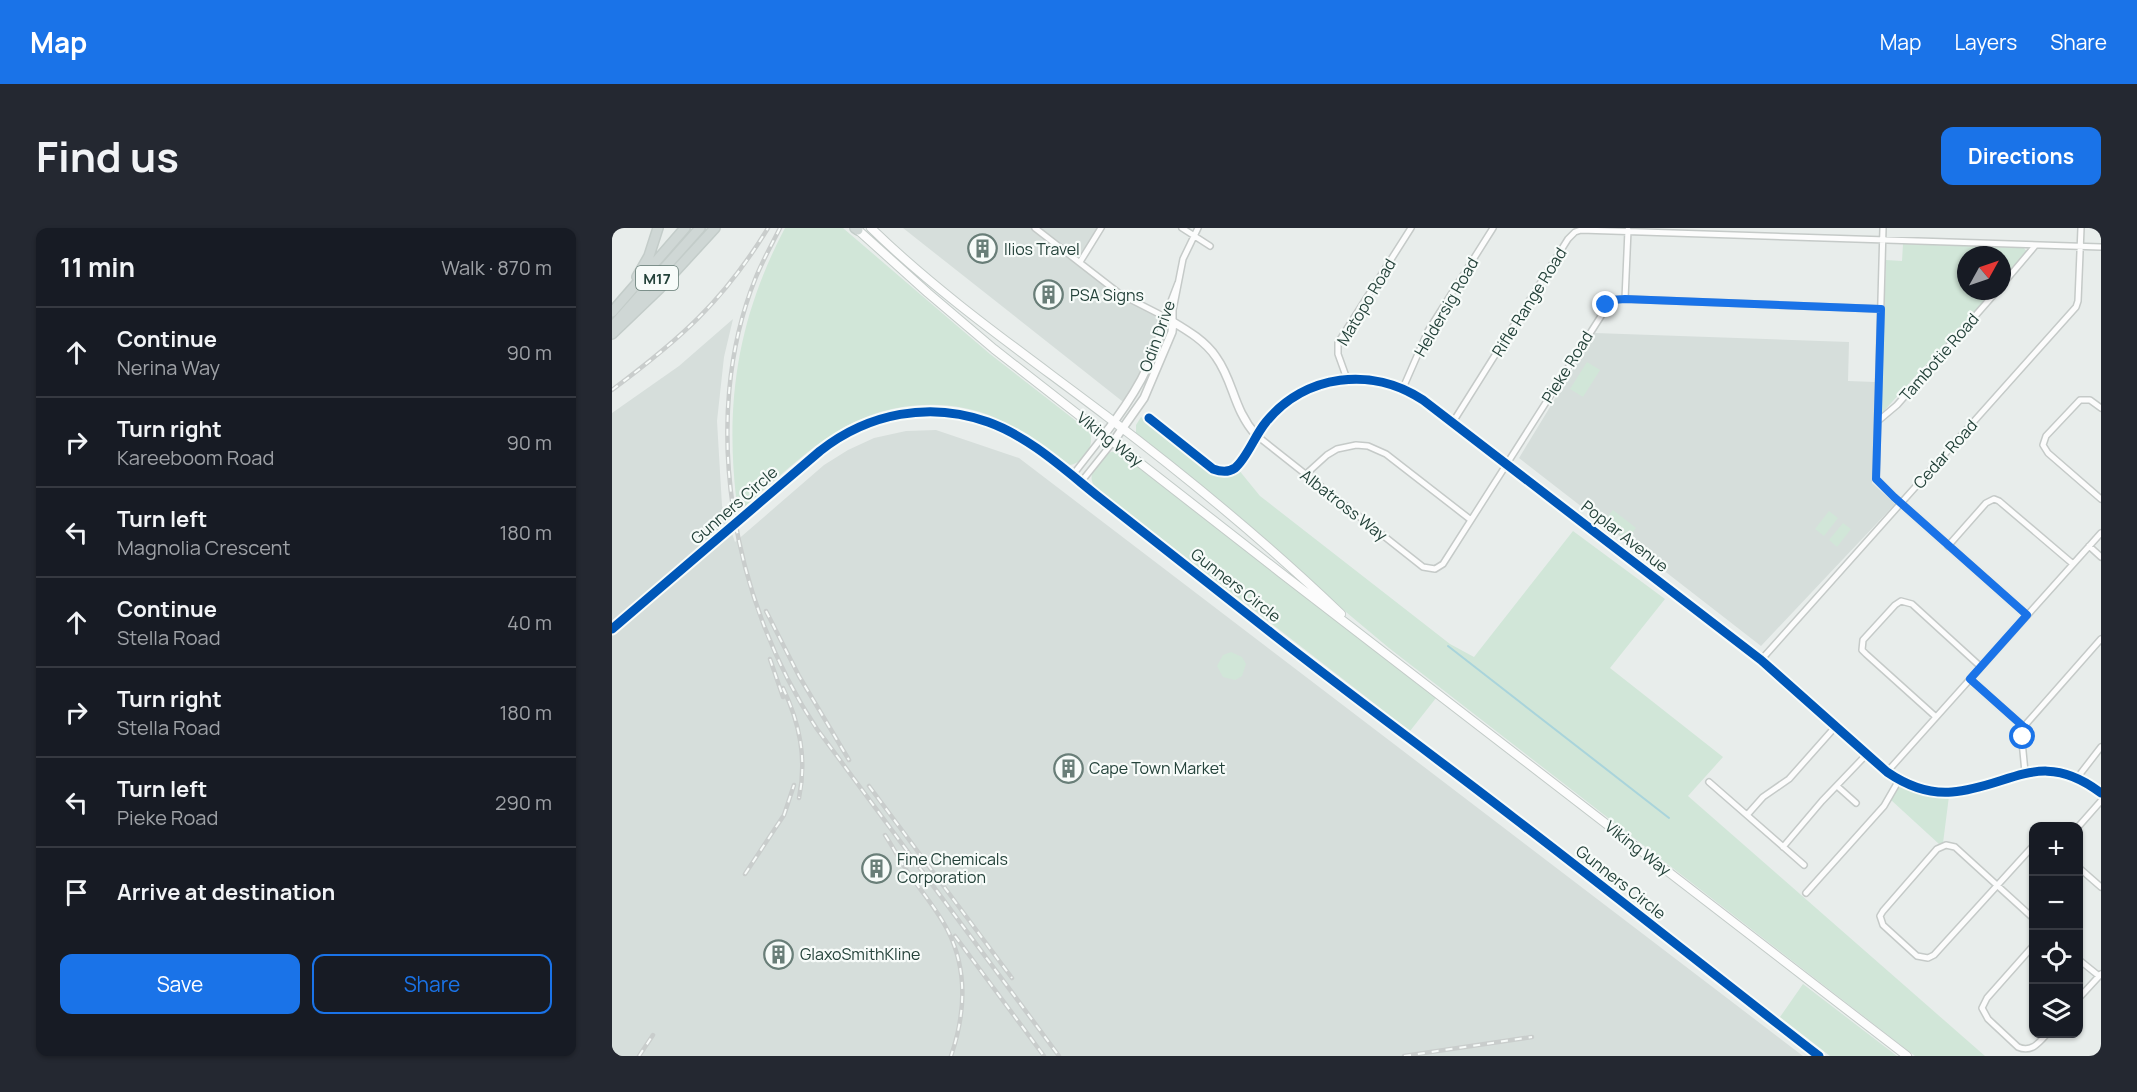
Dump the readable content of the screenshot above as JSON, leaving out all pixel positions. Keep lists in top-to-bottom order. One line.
{"streets":{"main road":["M17","Viking Way"],"street":["Matopo Road","Rifle Range Road","Heldersig Road","Odin Drive","Tambotie Road","Pieke Road","Cedar Road","Gunners Circle","Albatross Way","Poplar Avenue"]},"crossings":[["Matopo Road","Poplar Avenue"],["Rifle Range Road","Cedar Road"],["Rifle Range Road","Poplar Avenue"],["Heldersig Road","Poplar Avenue"],["Odin Drive","Viking Way"],["Odin Drive","Gunners Circle"],["Odin Drive","Albatross Way"],["Odin Drive","Poplar Avenue"],["Pieke Road","Albatross Way"],["Pieke Road","Poplar Avenue"],["Cedar Road","Poplar Avenue"],["Albatross Way","Poplar Avenue"]],"places":{"building":["Ilios Travel","PSA Signs","Cape Town Market","Fine Chemicals Corporation","GlaxoSmithKline"]},"north":"top right","page":{"header":"Map","nav":["Map","Layers","Share"],"title":"Find us","buttons":["Directions",["Save","Share"]],"heading":["11 min","Walk · 870 m"],"list":[["Continue","Nerina Way","90 m"],["Turn right","Kareeboom Road","90 m"],["Turn left","Magnolia Crescent","180 m"],["Continue","Stella Road","40 m"],["Turn right","Stella Road","180 m"],["Turn left","Pieke Road","290 m"],"Arrive at destination"],"map_buttons":["+","−"]}}
